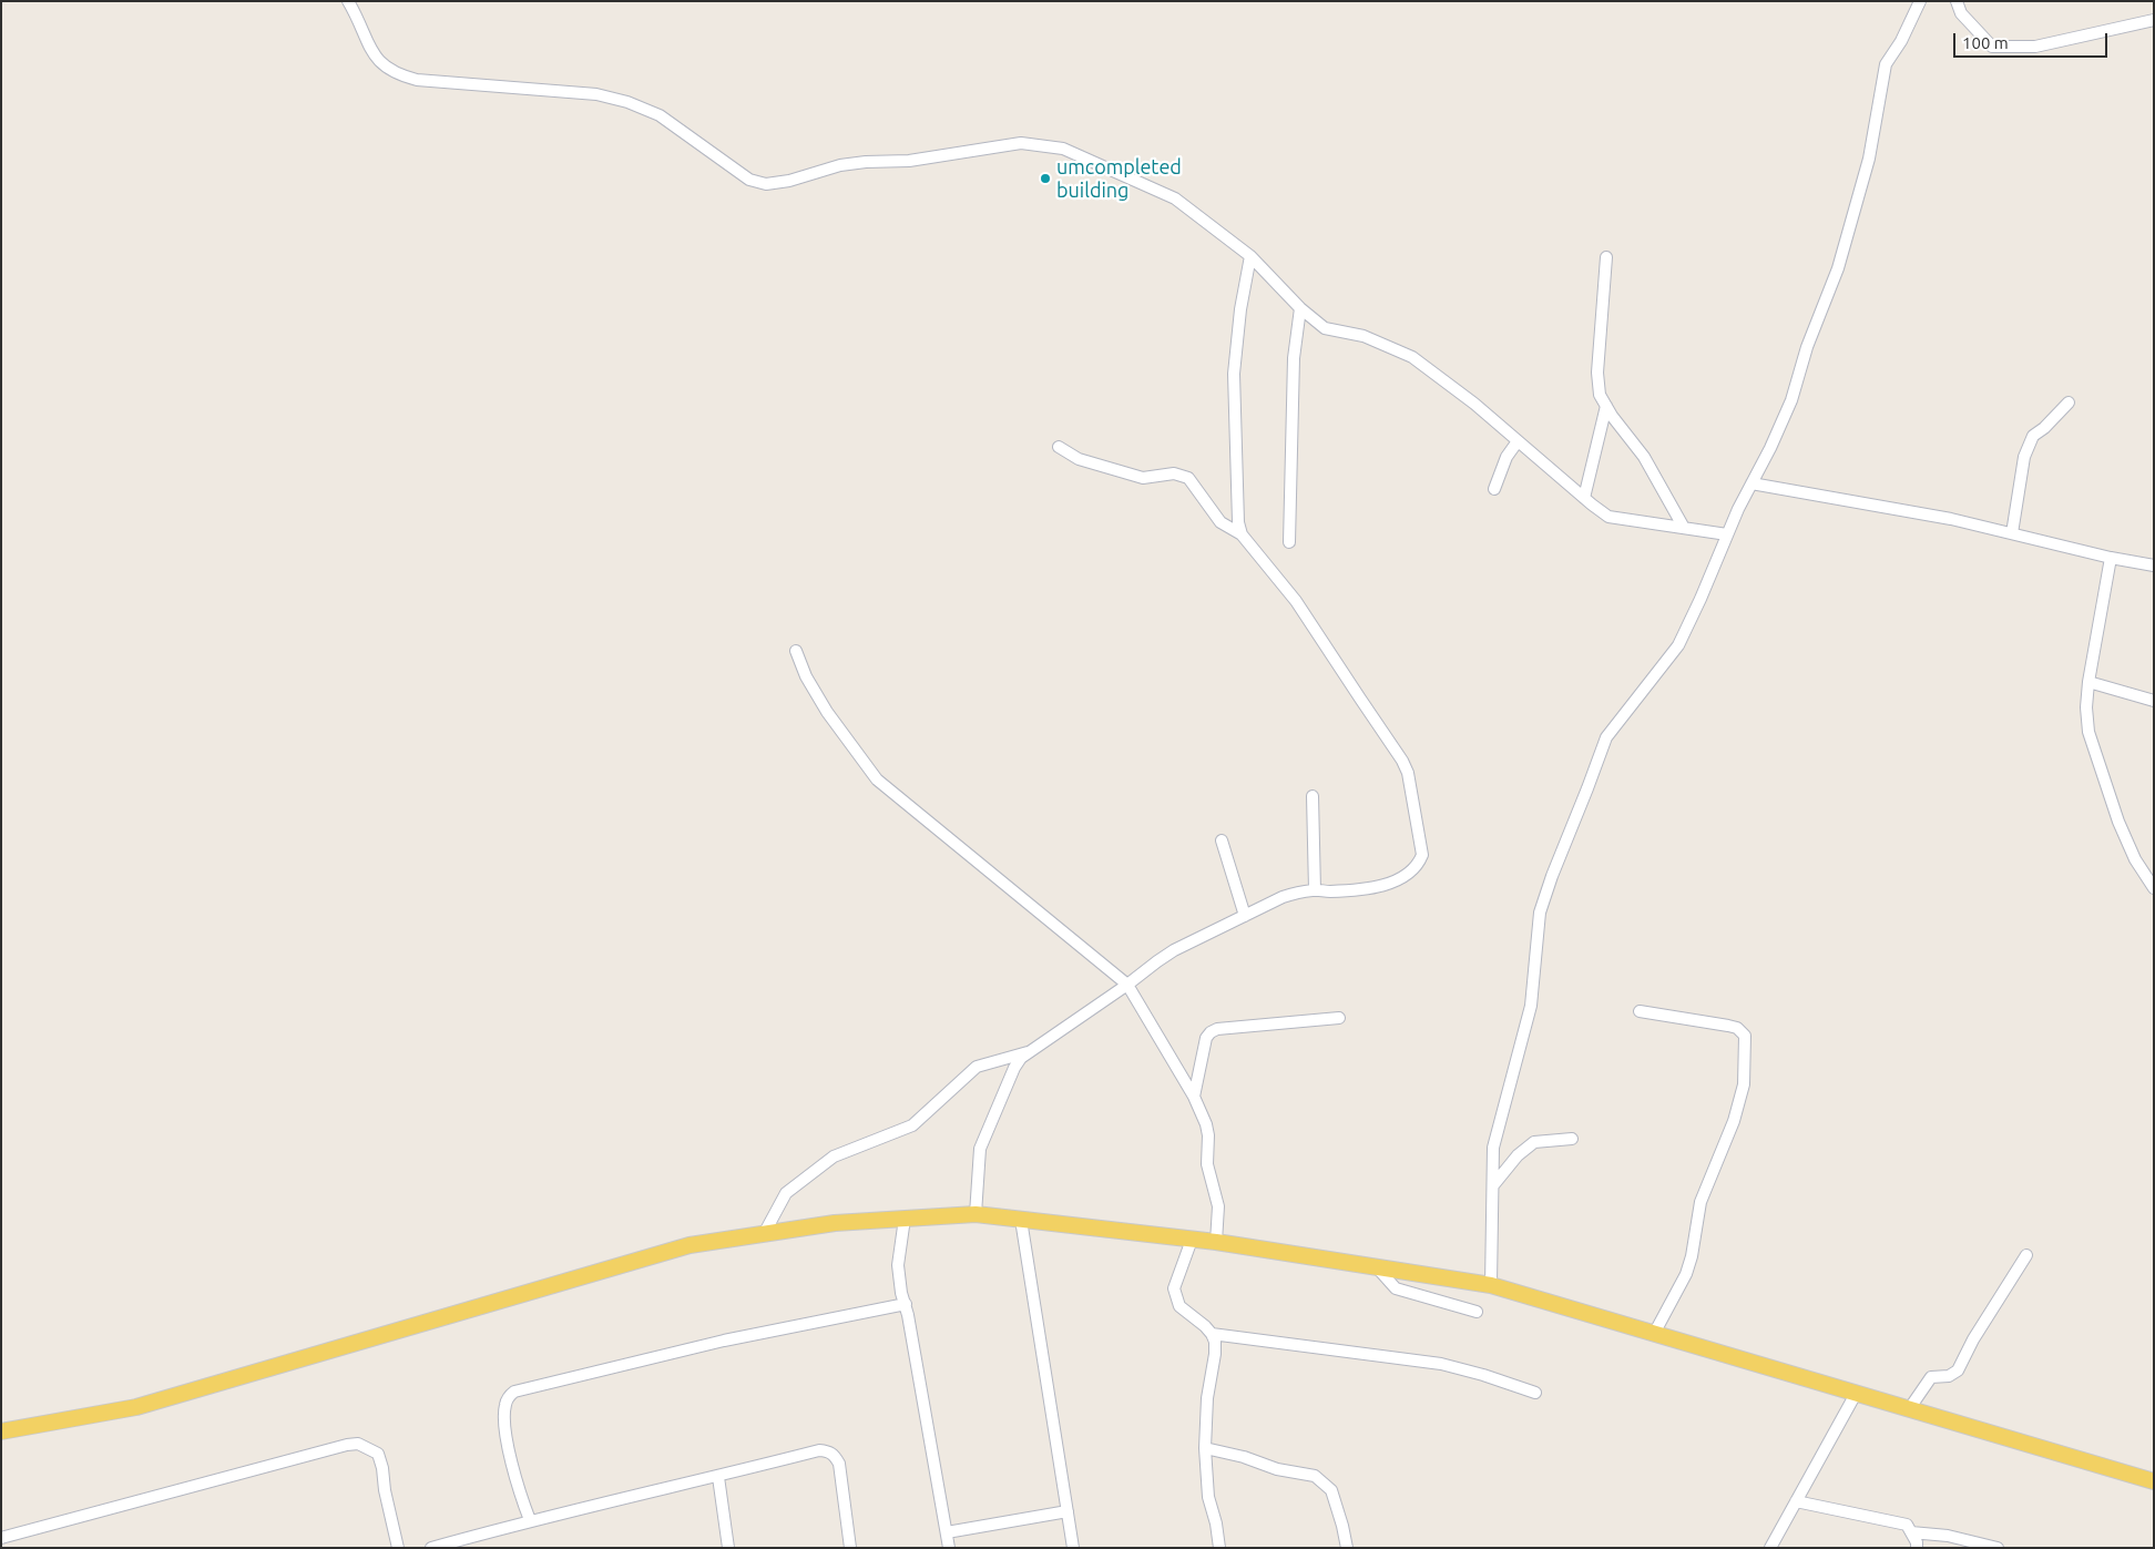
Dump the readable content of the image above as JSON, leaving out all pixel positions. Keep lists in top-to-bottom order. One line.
{"places":["umcompleted building"],"scale_bar":"100 m"}
